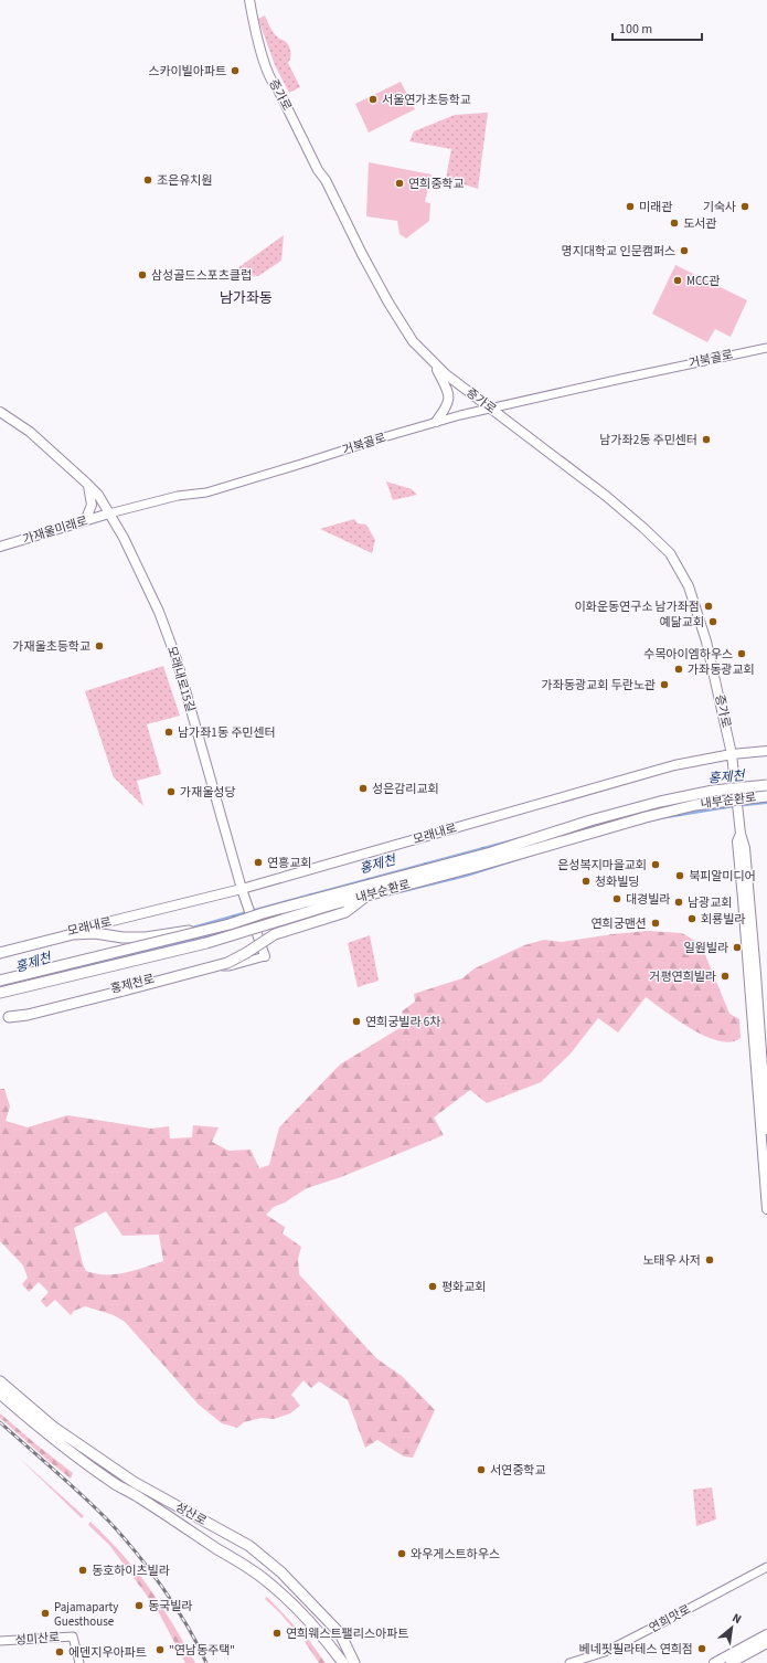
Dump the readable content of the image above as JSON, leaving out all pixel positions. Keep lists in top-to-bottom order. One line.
{"streets":{"main road":["증가로","가재울미래로","모래내로15길","내부순환로","모래내로","성산로"],"street":["거북골로","홍제천로","연희맛로","성미산로"]},"crossings":[["증가로","거북골로"],["증가로","모래내로"],["거북골로","가재울미래로"],["거북골로","모래내로15길"],["가재울미래로","모래내로15길"],["모래내로15길","모래내로"],["모래내로15길","홍제천로"]],"districts":["남가좌동"],"water":["홍제천"],"places":["스카이빌아파트","서울연가초등학교","조은유치원","연희중학교","미래관","기숙사","도서관","명지대학교 인문캠퍼스","삼성골드스포츠클럽","MCC관","남가좌2동 주민센터","이화운동연구소 남가좌점","예닮교회","가재울초등학교","수목아이엠하우스","가좌동광교회","가좌동광교회 두란노관","남가좌1동 주민센터","성은감리교회","가재울성당","연흥교회","은성복지마을교회","북피알미디어","청화빌딩","대경빌라","남광교회","회룡빌라","연희궁맨션","일원빌라","거평연희빌라","연희궁빌라 6차","노태우 사저","평화교회","서연중학교","와우게스트하우스","동호하이츠빌라","동국빌라","Pajamaparty Guesthouse","연희웨스트팰리스아파트","베네핏필라테스 연희점","\"연남동주택\"","에덴지우아파트"],"scale_bar":"100 m","north":"top right"}
